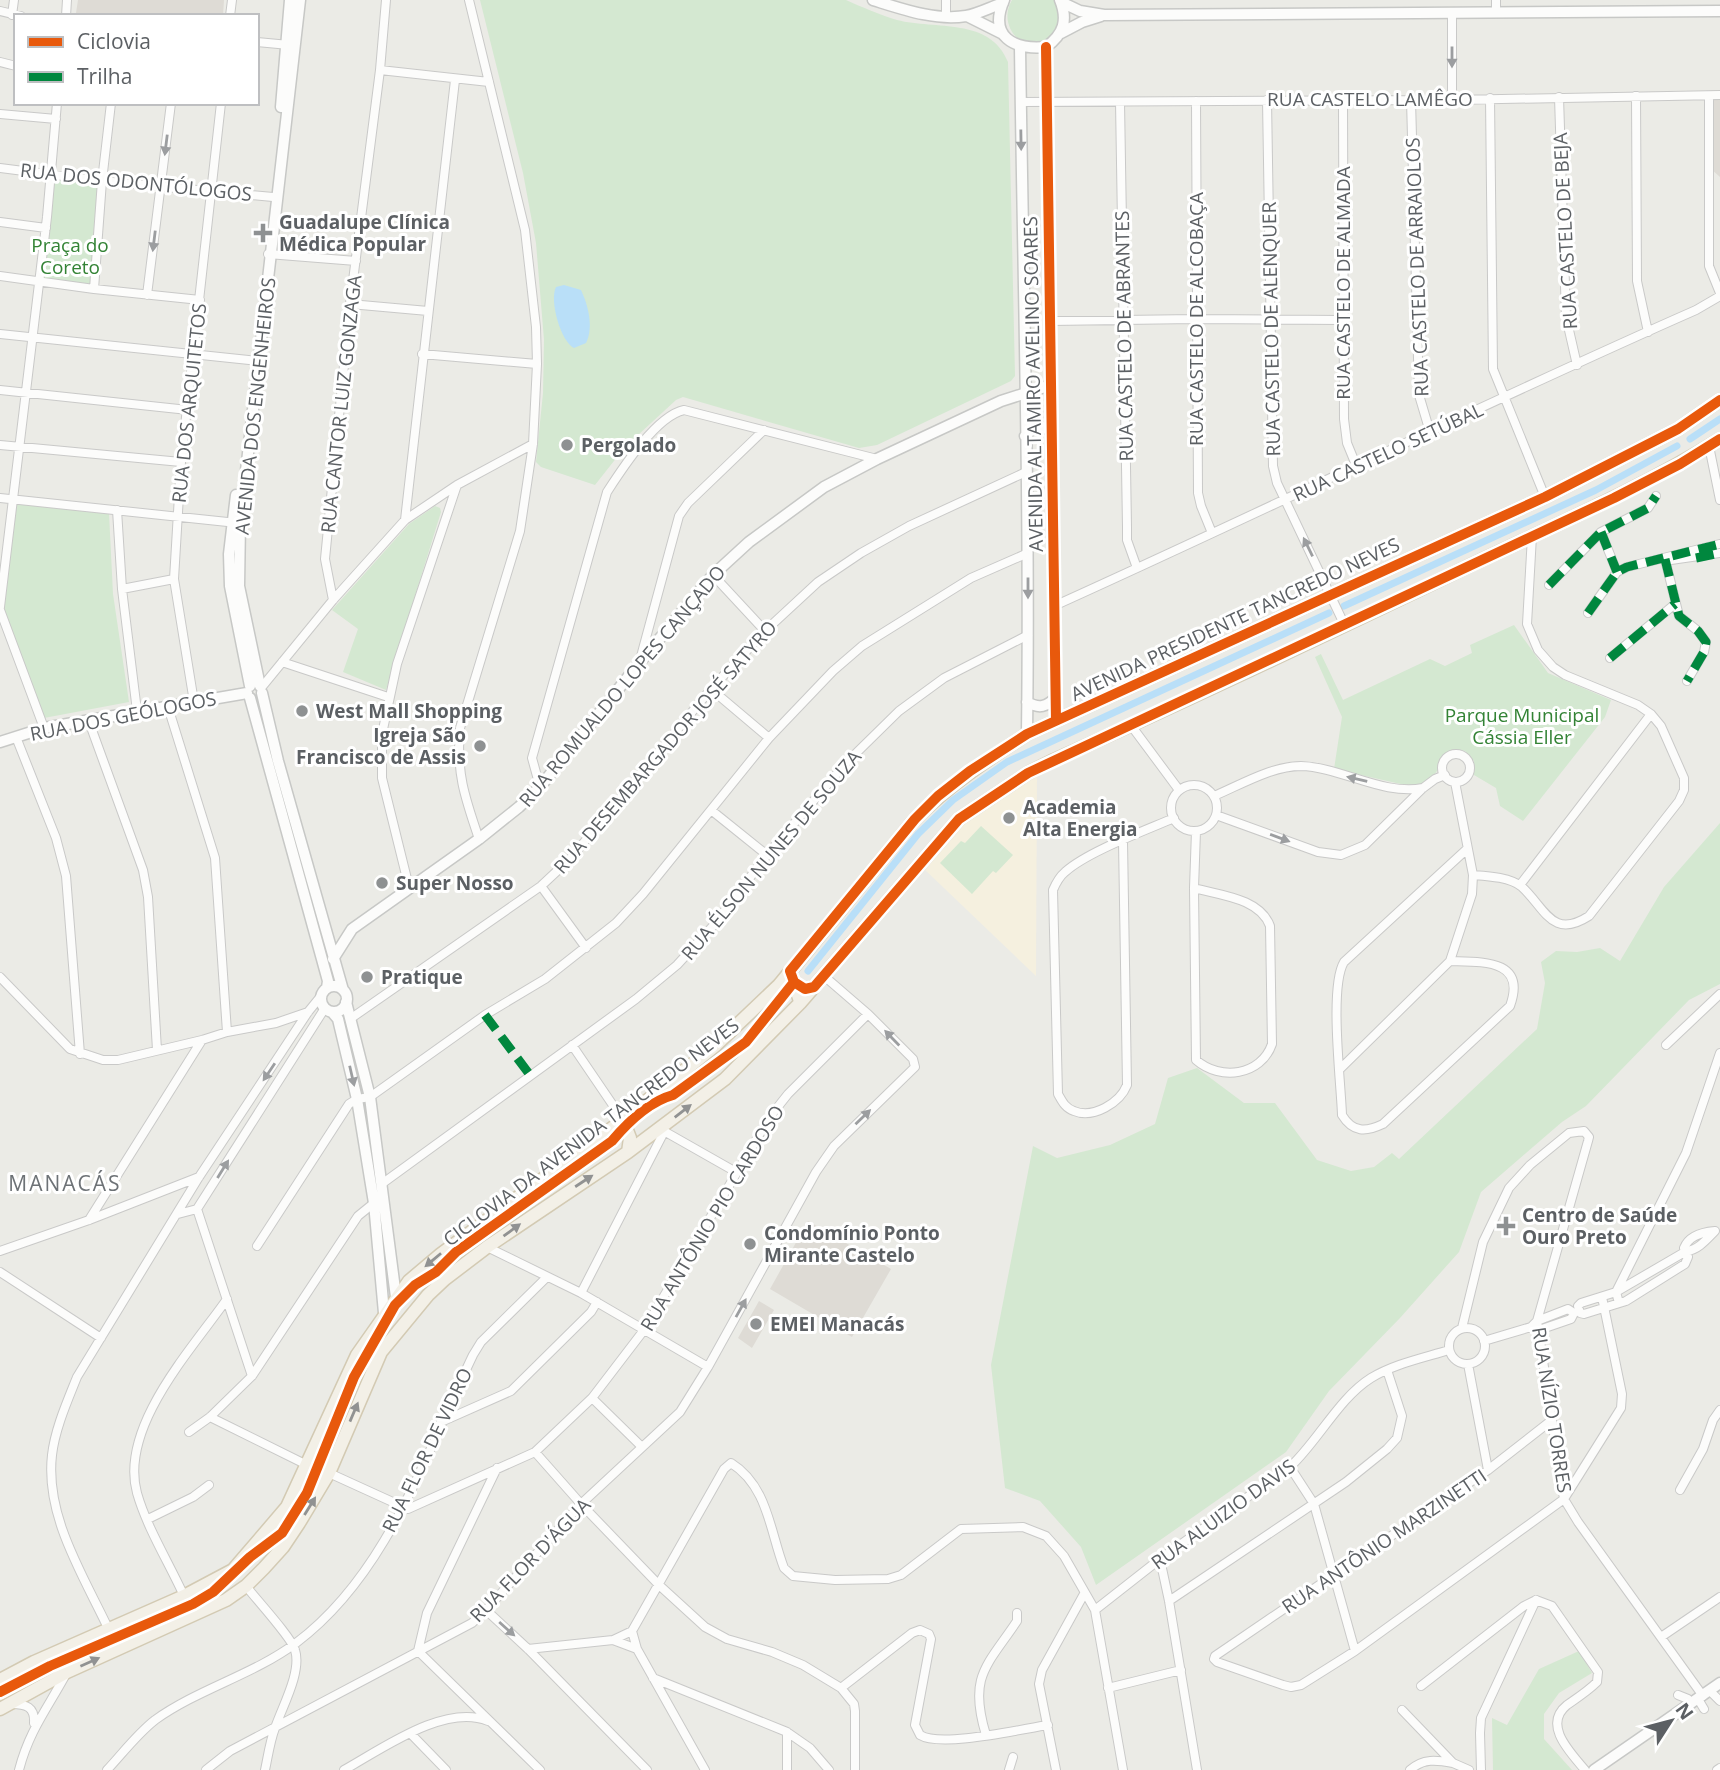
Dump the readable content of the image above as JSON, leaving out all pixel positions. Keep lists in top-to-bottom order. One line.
{"streets":{"main road":["AVENIDA PRESIDENTE TANCREDO NEVES"],"street":["RUA CASTELO LAMÊGO","RUA DOS ODONTÓLOGOS","RUA CASTELO DE BEJA","RUA CASTELO DE ARRAIOLOS","RUA CASTELO DE ALMADA","RUA CASTELO DE ALCOBAÇA","RUA CASTELO DE ALENQUER","RUA CASTELO DE ABRANTES","AVENIDA ALTAMIRO AVELINO SOARES","RUA DOS ARQUITETOS","RUA CANTOR LUIZ GONZAGA","AVENIDA DOS ENGENHEIROS","RUA CASTELO SETÚBAL","RUA ROMUALDO LOPES CANÇADO","RUA DOS GEÓLOGOS","RUA DESEMBARGADOR JOSÉ SATYRO","RUA ÉLSON NUNES DE SOUZA","RUA ANTÔNIO PIO CARDOSO","RUA NÍZIO TORRES","RUA FLOR DE VIDRO","RUA ALUIZIO DAVIS","RUA ANTÔNIO MARZINETTI","RUA FLOR D'ÁGUA"],"cycle path":["CICLOVIA DA AVENIDA TANCREDO NEVES"]},"crossings":[["RUA CASTELO LAMÊGO","RUA CASTELO DE BEJA"],["RUA CASTELO LAMÊGO","RUA CASTELO DE ARRAIOLOS"],["RUA CASTELO LAMÊGO","RUA CASTELO DE ALMADA"],["RUA CASTELO LAMÊGO","RUA CASTELO DE ALCOBAÇA"],["RUA CASTELO LAMÊGO","RUA CASTELO DE ALENQUER"],["RUA CASTELO LAMÊGO","RUA CASTELO DE ABRANTES"],["RUA CASTELO LAMÊGO","AVENIDA ALTAMIRO AVELINO SOARES"],["RUA DOS ODONTÓLOGOS","RUA DOS ARQUITETOS"],["RUA DOS ODONTÓLOGOS","AVENIDA DOS ENGENHEIROS"],["RUA CASTELO DE BEJA","RUA CASTELO SETÚBAL"],["RUA CASTELO DE ARRAIOLOS","RUA CASTELO SETÚBAL"],["RUA CASTELO DE ALMADA","RUA CASTELO SETÚBAL"],["RUA CASTELO DE ALCOBAÇA","RUA CASTELO SETÚBAL"],["RUA CASTELO DE ALENQUER","RUA CASTELO SETÚBAL"],["RUA CASTELO DE ALENQUER","AVENIDA PRESIDENTE TANCREDO NEVES"],["RUA CASTELO DE ABRANTES","RUA CASTELO SETÚBAL"],["AVENIDA ALTAMIRO AVELINO SOARES","RUA CASTELO SETÚBAL"],["AVENIDA ALTAMIRO AVELINO SOARES","AVENIDA PRESIDENTE TANCREDO NEVES"],["AVENIDA ALTAMIRO AVELINO SOARES","RUA ROMUALDO LOPES CANÇADO"],["AVENIDA ALTAMIRO AVELINO SOARES","RUA DESEMBARGADOR JOSÉ SATYRO"],["AVENIDA ALTAMIRO AVELINO SOARES","RUA ÉLSON NUNES DE SOUZA"],["RUA DOS ARQUITETOS","RUA DOS GEÓLOGOS"],["AVENIDA DOS ENGENHEIROS","RUA ROMUALDO LOPES CANÇADO"],["AVENIDA DOS ENGENHEIROS","RUA DOS GEÓLOGOS"],["RUA ANTÔNIO PIO CARDOSO","RUA FLOR D'ÁGUA"],["RUA NÍZIO TORRES","RUA ALUIZIO DAVIS"],["RUA NÍZIO TORRES","RUA ANTÔNIO MARZINETTI"]],"one_way":["RUA FLOR D'ÁGUA"],"districts":["MANACÁS"],"parks":["Praça do Coreto","Parque Municipal Cássia Eller"],"places":{"health":["Guadalupe Clínica Médica Popular","Centro de Saúde Ouro Preto"],"other":["Pergolado","West Mall Shopping","Igreja São Francisco de Assis","Academia Alta Energia","Super Nosso","Pratique","Condomínio Ponto Mirante Castelo","EMEI Manacás"]},"legend":["Ciclovia","Trilha"],"north":"top right"}
